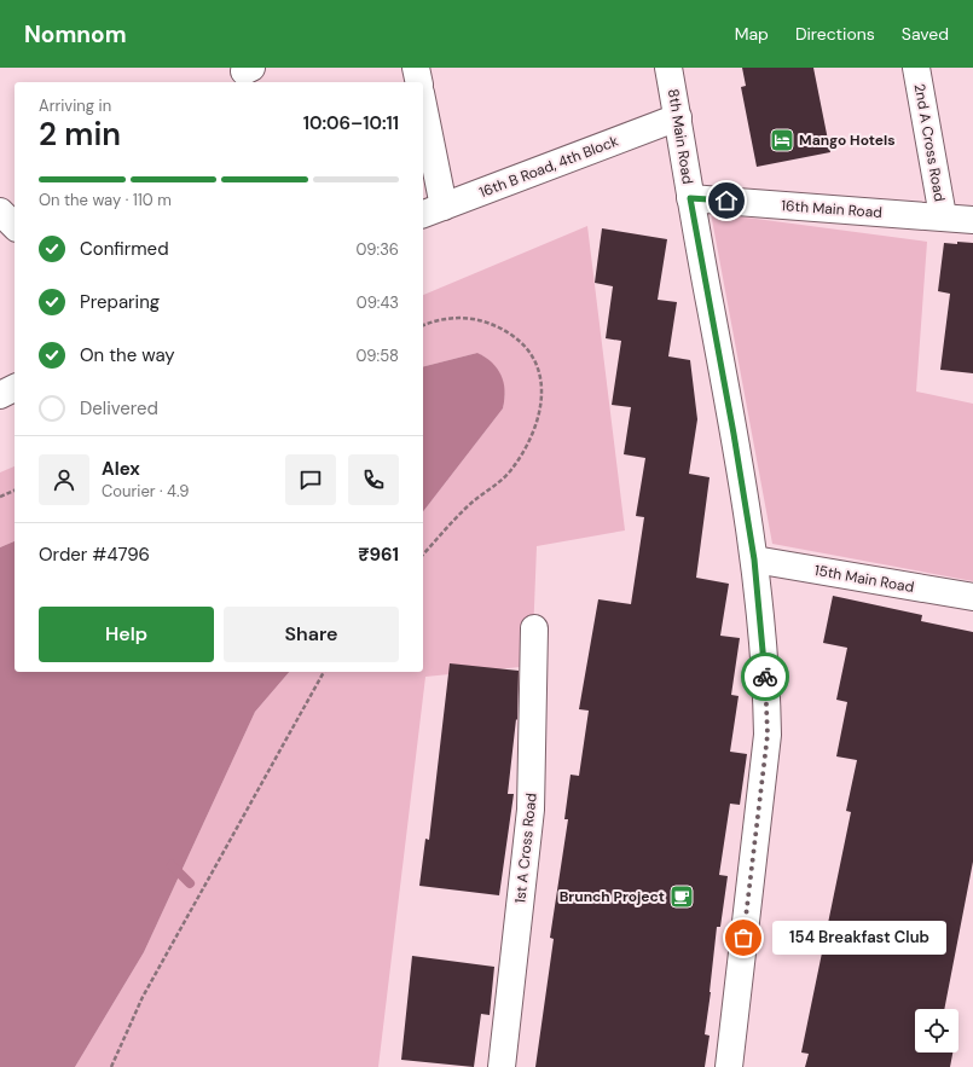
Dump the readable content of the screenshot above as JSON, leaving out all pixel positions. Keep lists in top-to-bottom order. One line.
{"streets":{"street":["8th Main Road","2nd A Cross Road","16th B Road, 4th Block","16th Main Road","15th Main Road","1st A Cross Road"]},"crossings":[["8th Main Road","16th B Road, 4th Block"],["8th Main Road","16th Main Road"],["8th Main Road","15th Main Road"],["2nd A Cross Road","16th Main Road"]],"places":{"hotel":["Mango Hotels"],"cafe":["Brunch Project"],"other":["154 Breakfast Club"]},"page":{"header":"Nomnom","nav":["Map","Directions","Saved"],"heading":["2 min","Arriving in","10:06–10:11"],"panel":["Alex","Courier · 4.9","Order #4796","₹961"],"bar":"On the way · 110 m","list":[["Confirmed","09:36"],["Preparing","09:43"],["On the way","09:58"],"Delivered"],"buttons":["Help","Share"],"bubble":"154 Breakfast Club"}}
